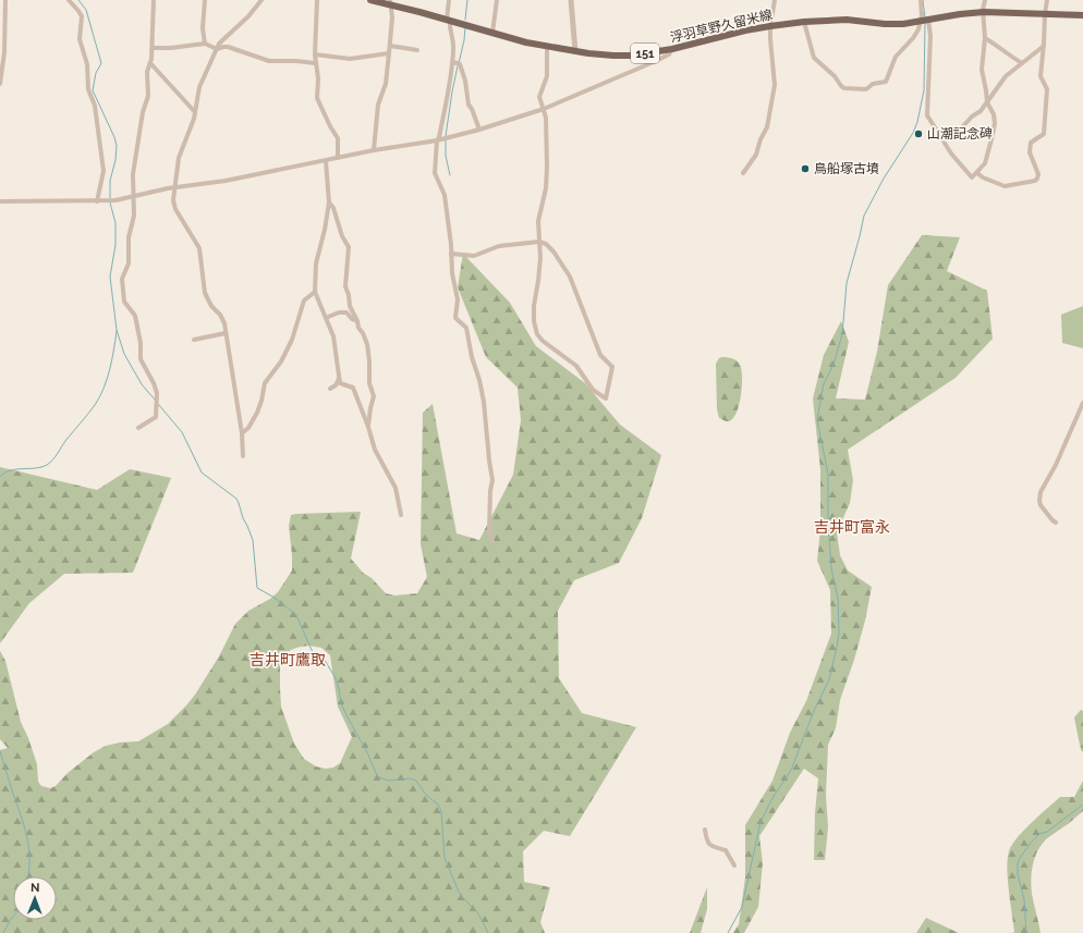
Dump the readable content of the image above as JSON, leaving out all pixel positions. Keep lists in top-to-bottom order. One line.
{"streets":{"main road":["浮羽草野久留米線","151"]},"districts":["吉井町富永","吉井町鷹取"],"places":["山潮記念碑","鳥船塚古墳"],"north":"top"}
